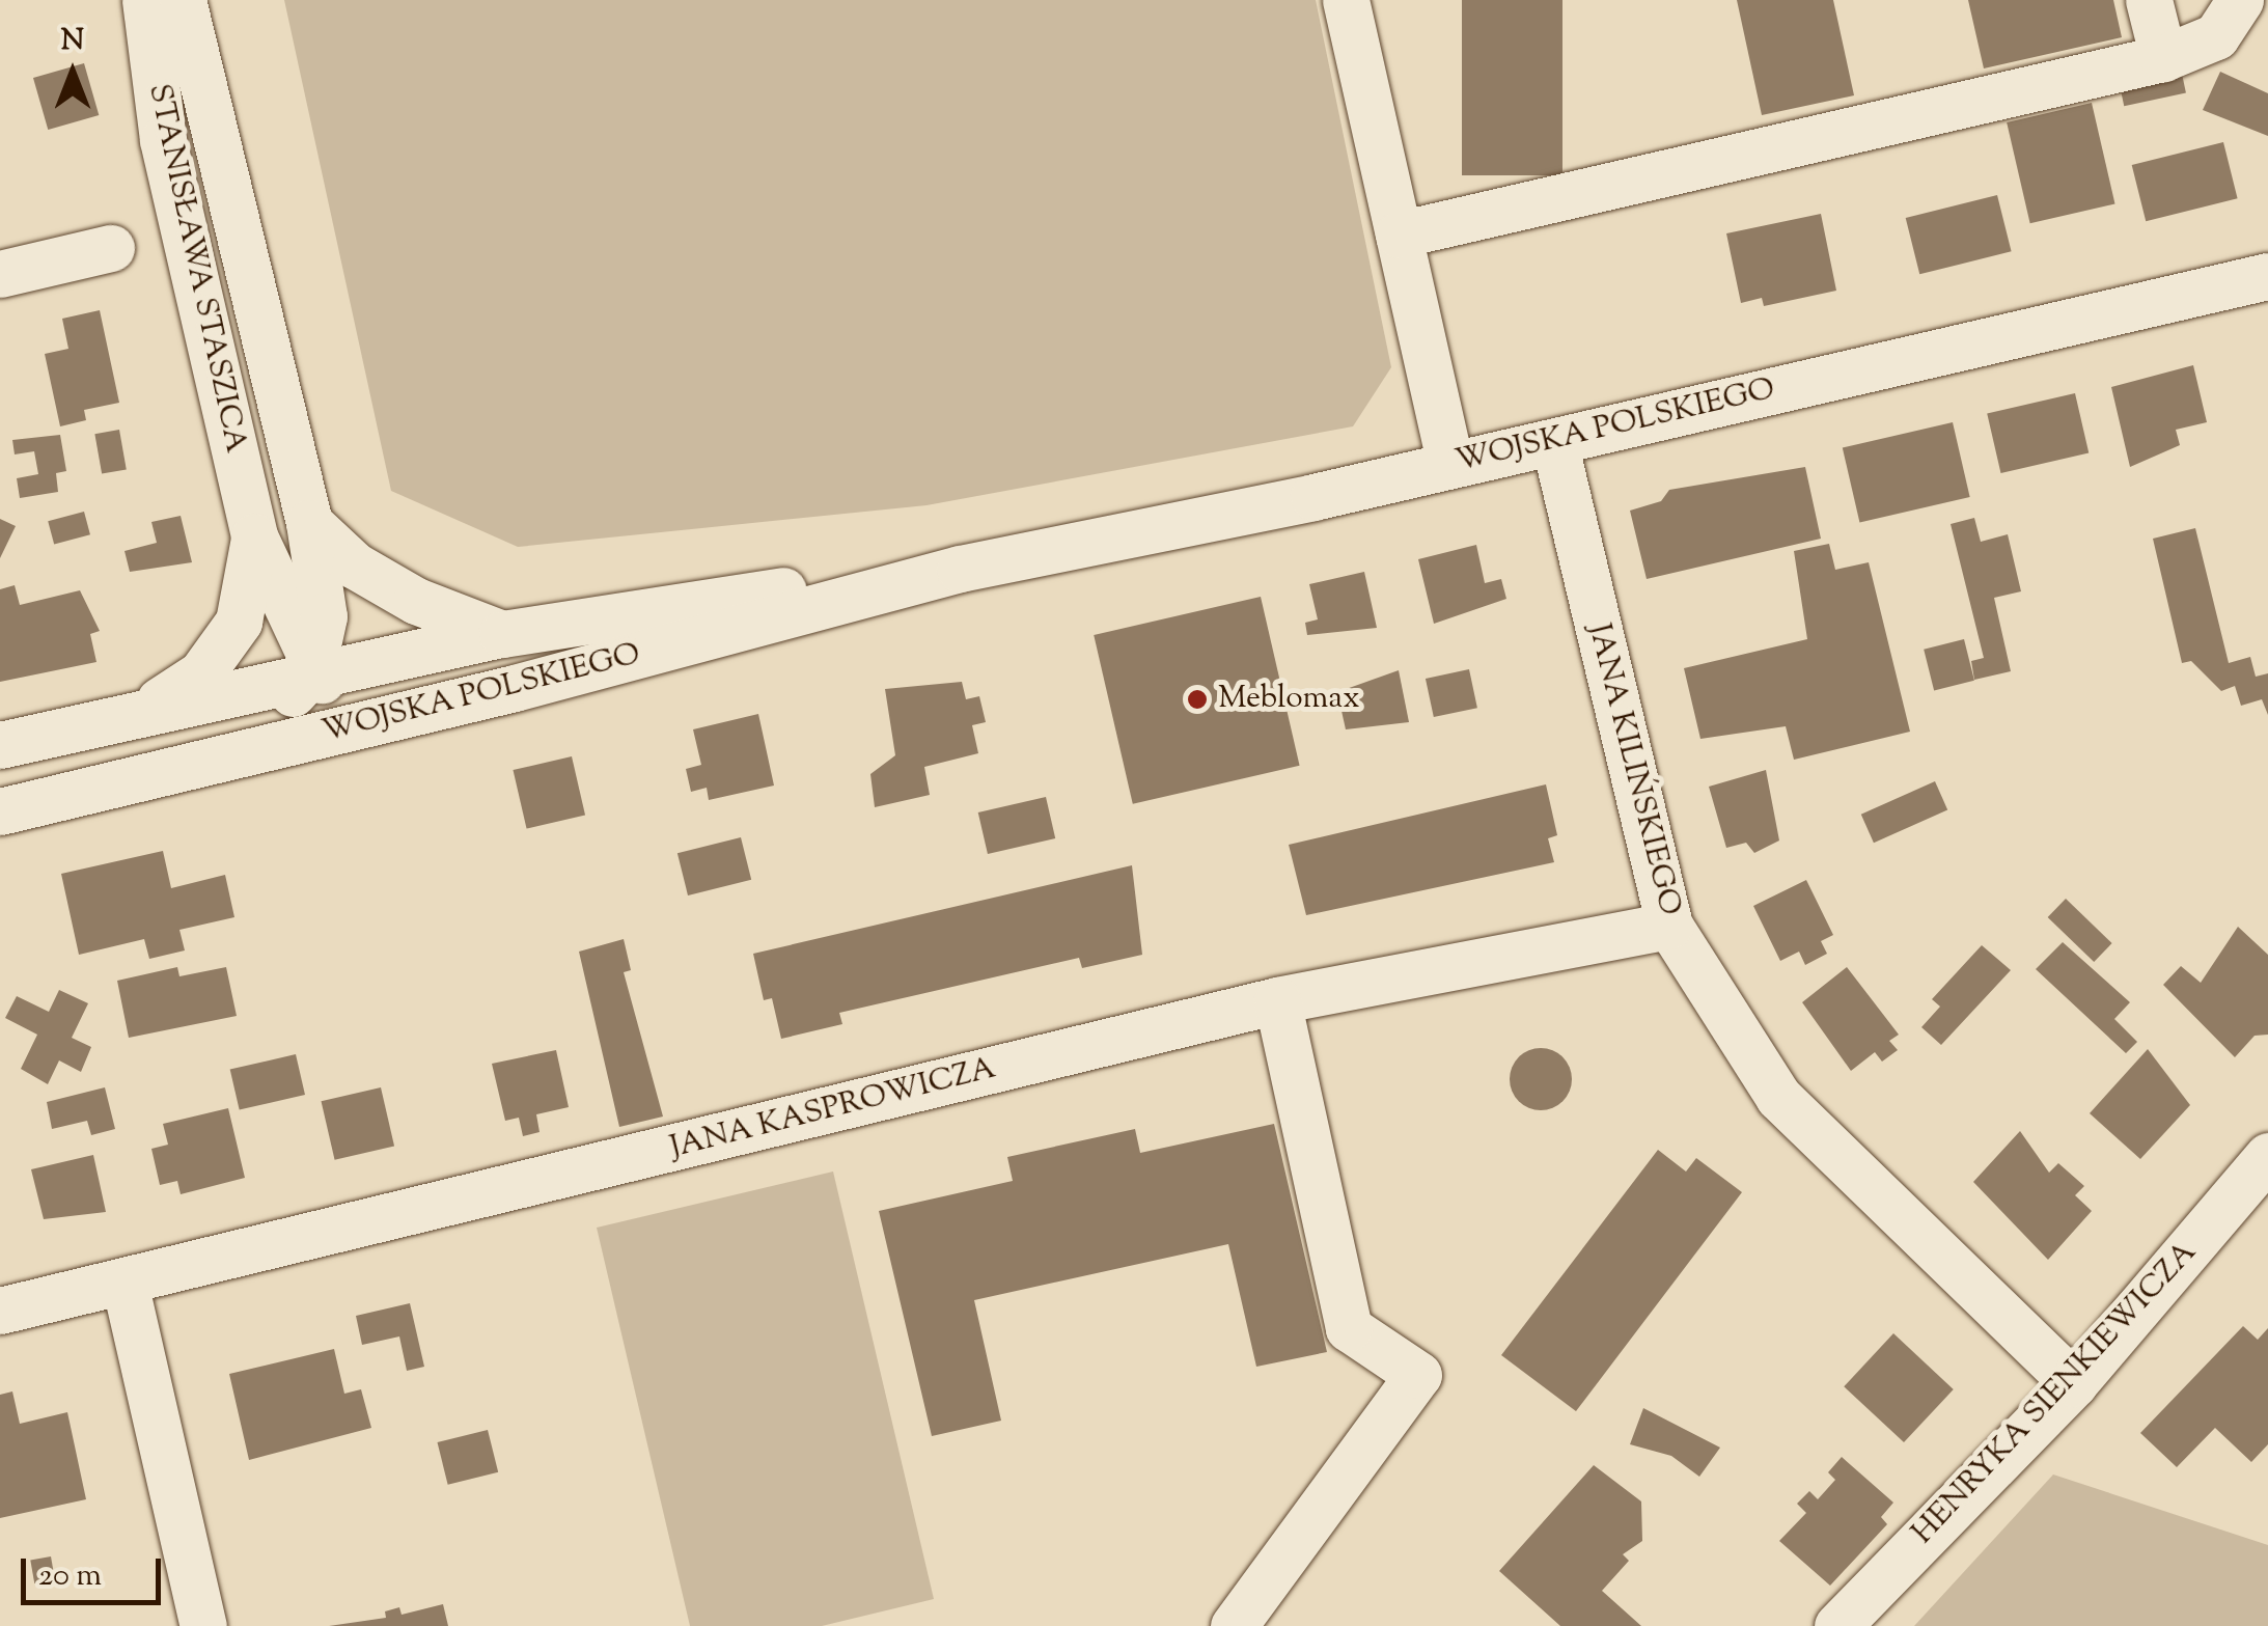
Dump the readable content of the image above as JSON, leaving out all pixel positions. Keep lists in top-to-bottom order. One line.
{"streets":{"street":["STANISŁAWA STASZICA","WOJSKA POLSKIEGO","JANA KILIŃSKIEGO","JANA KASPROWICZA","HENRYKA SIENKIEWICZA"]},"crossings":[["STANISŁAWA STASZICA","WOJSKA POLSKIEGO"],["WOJSKA POLSKIEGO","JANA KILIŃSKIEGO"],["JANA KILIŃSKIEGO","JANA KASPROWICZA"],["JANA KILIŃSKIEGO","HENRYKA SIENKIEWICZA"]],"places":["Meblomax"],"scale_bar":"20 m","north":"top"}
